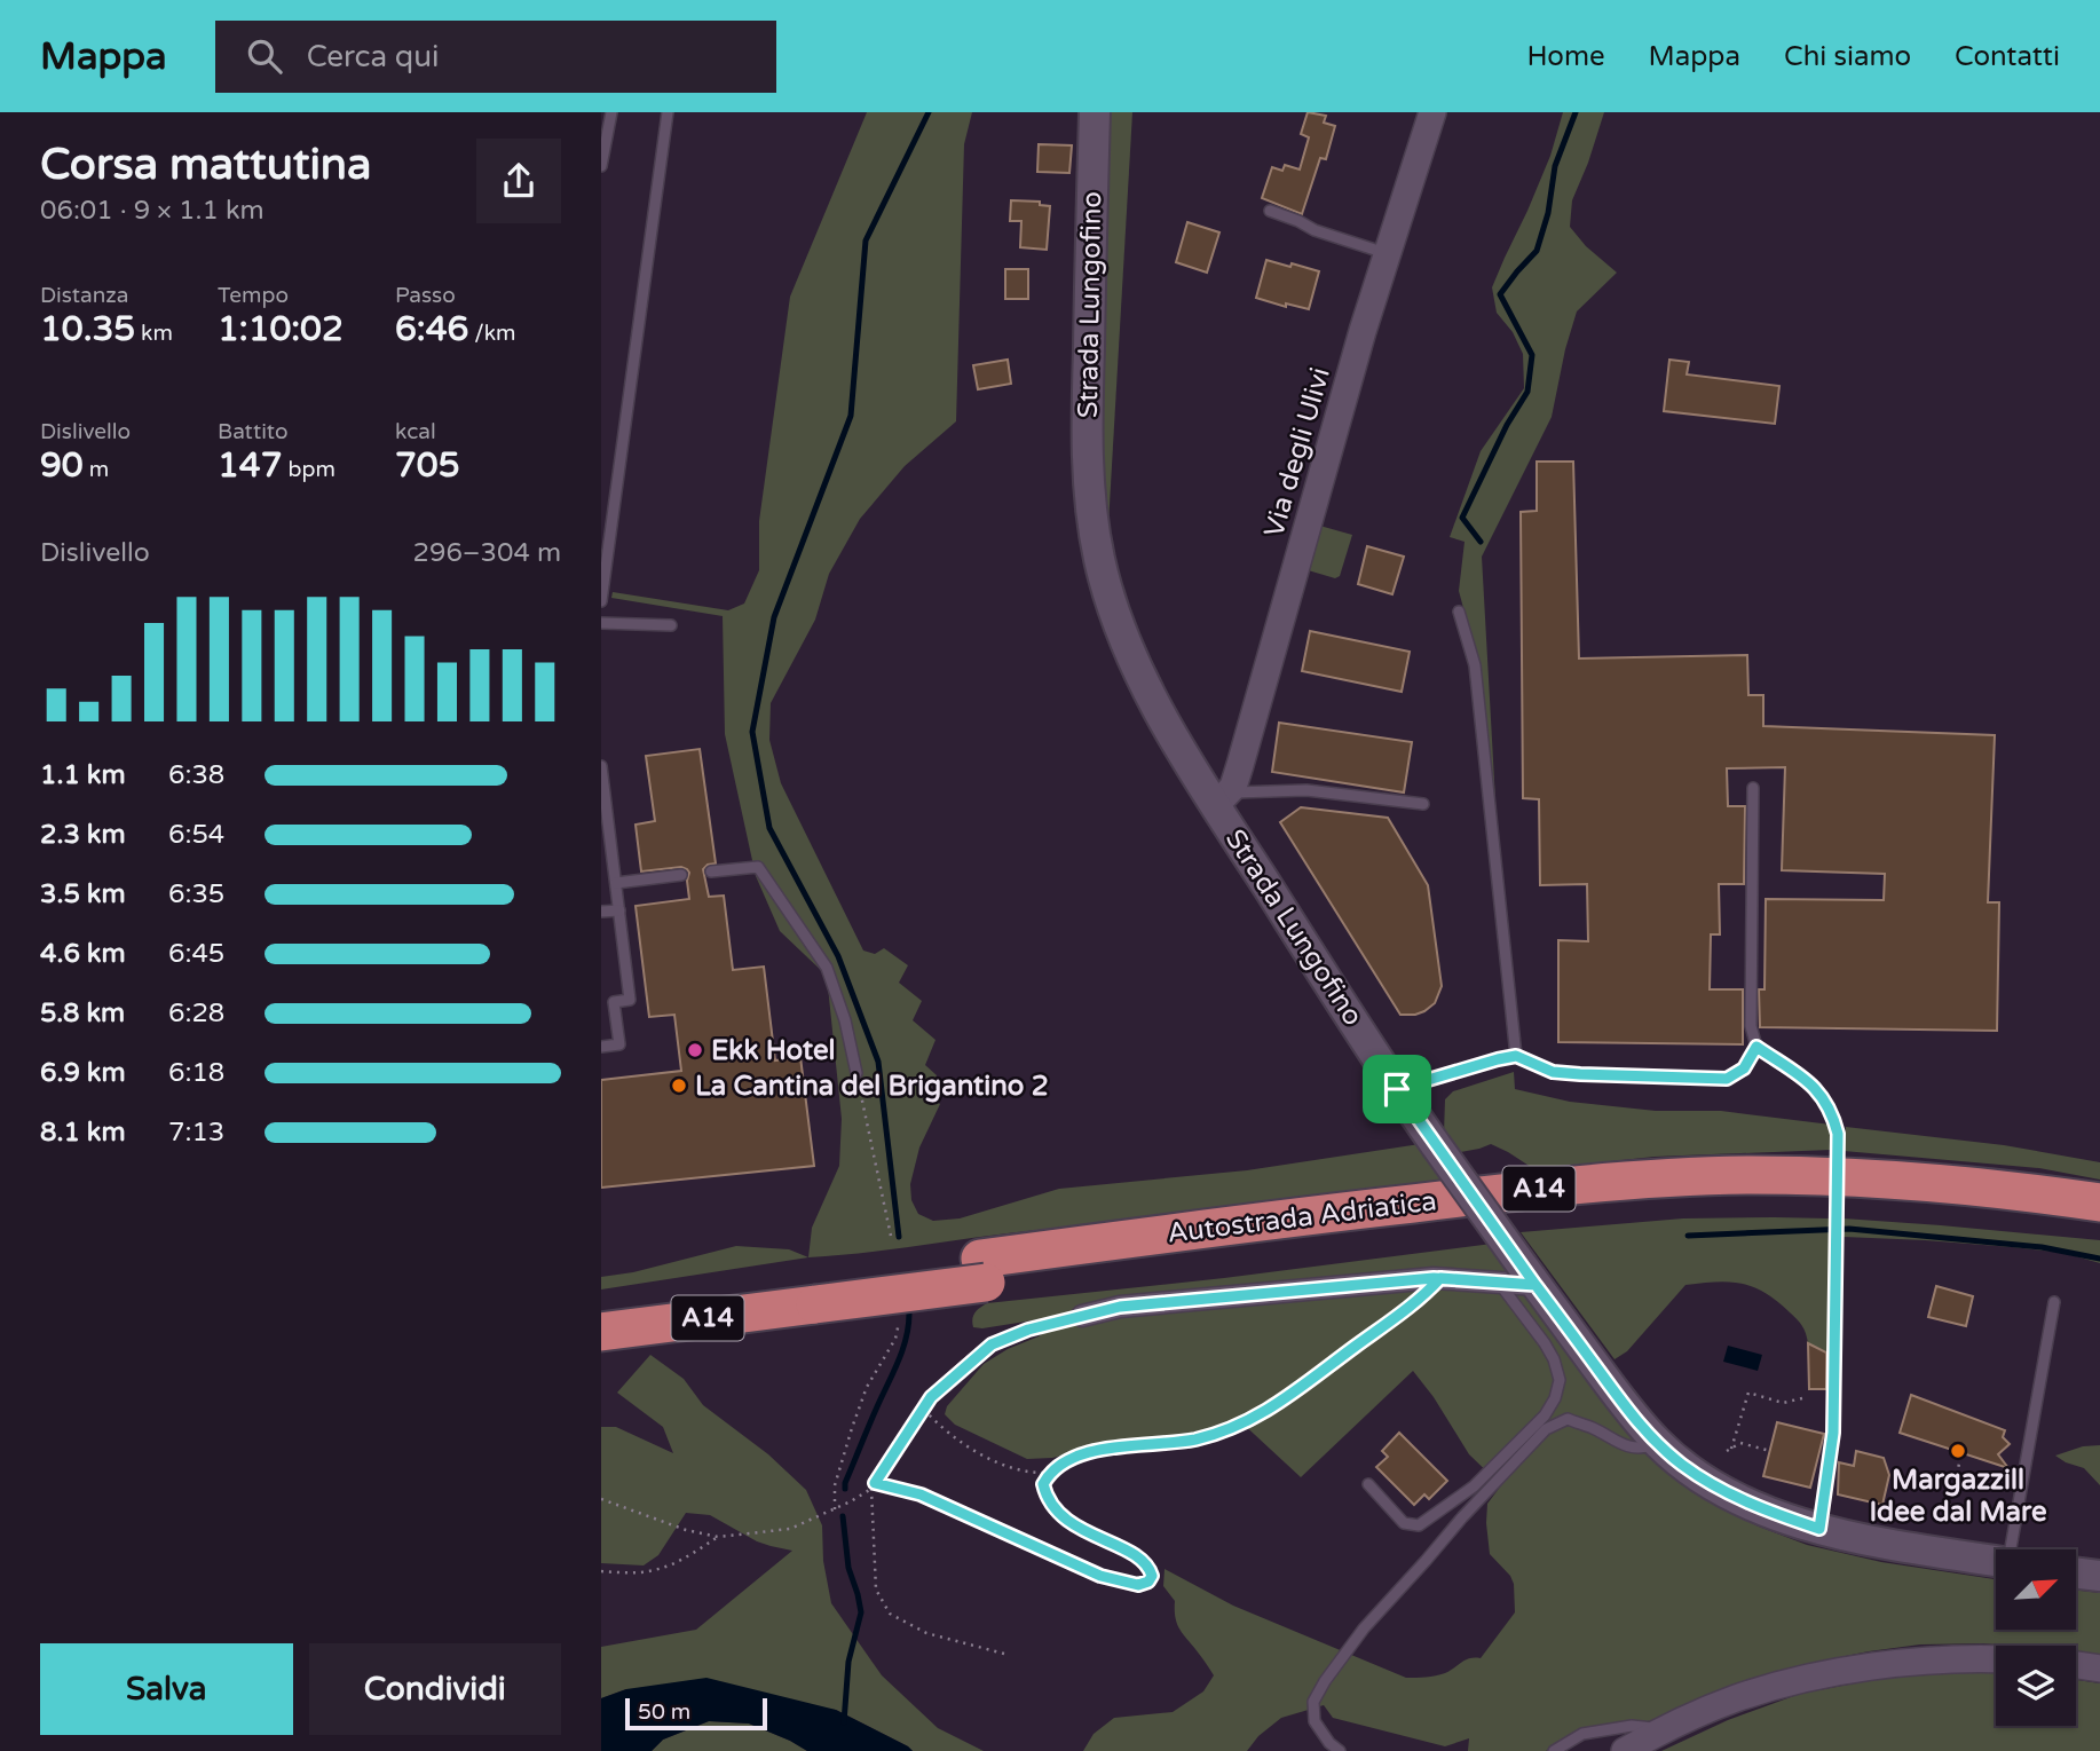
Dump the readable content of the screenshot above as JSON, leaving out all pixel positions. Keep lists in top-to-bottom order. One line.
{"streets":{"highway":["A14","Autostrada Adriatica"],"main road":["Strada Lungofino"],"street":["Via degli Ulivi"]},"crossings":[["Strada Lungofino","Via degli Ulivi"]],"places":["Ekk Hotel","La Cantina del Brigantino 2","Margazzill Idee dal Mare"],"scale_bar":"50 m","north":"top right","page":{"header":"Mappa","search":"Cerca qui","nav":["Home","Mappa","Chi siamo","Contatti"],"heading":["Corsa mattutina","06:01 · 9 × 1.1 km"],"stats":[["Distanza","10.35 km"],["Tempo","1:10:02"],["Passo","6:46 /km"],["Dislivello","90 m"],["Battito","147 bpm"],["kcal","705"]],"chart":["Dislivello","296–304 m"],"list":[{"name":"1.1 km","note":"6:38"},{"name":"2.3 km","note":"6:54"},{"name":"3.5 km","note":"6:35"},{"name":"4.6 km","note":"6:45"},{"name":"5.8 km","note":"6:28"},{"name":"6.9 km","note":"6:18"},{"name":"8.1 km","note":"7:13"}],"buttons":["Salva","Condividi"],"scale":"50 m"}}
